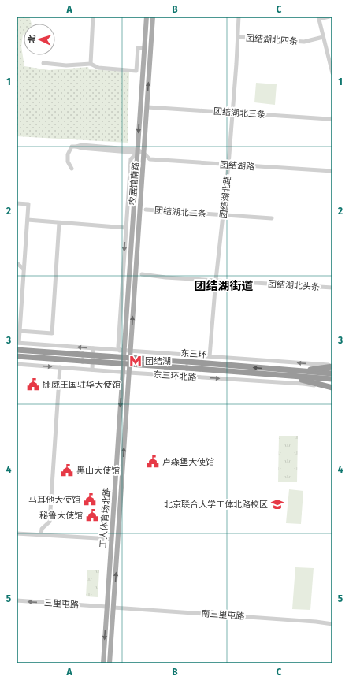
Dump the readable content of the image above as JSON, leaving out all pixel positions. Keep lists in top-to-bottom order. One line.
{"streets":{"highway":["东三环"],"main road":["农展馆南路","工人体育场北路"],"street":["团结湖北四条","团结湖北三条","团结湖路","团结湖北路","团结湖北二条","团结湖北头条","东三环北路","三里屯路","南三里屯路"]},"crossings":[["团结湖北四条","团结湖北路"],["团结湖北三条","农展馆南路"],["团结湖北三条","团结湖北路"],["团结湖路","农展馆南路"],["团结湖路","团结湖北路"],["农展馆南路","东三环北路"],["农展馆南路","工人体育场北路"],["团结湖北路","团结湖北二条"],["团结湖北路","团结湖北头条"],["东三环北路","工人体育场北路"],["工人体育场北路","三里屯路"],["工人体育场北路","南三里屯路"]],"one_way":["三里屯路"],"districts":["团结湖街道"],"places":{"metro station":["团结湖"],"public building":["挪威王国驻华大使馆","卢森堡大使馆","黑山大使馆","马耳他大使馆","秘鲁大使馆"],"school or university":["北京联合大学工体北路校区"]},"north":"left","grid":{"columns":["A","B","C"],"rows":["1","2","3","4","5"]}}
